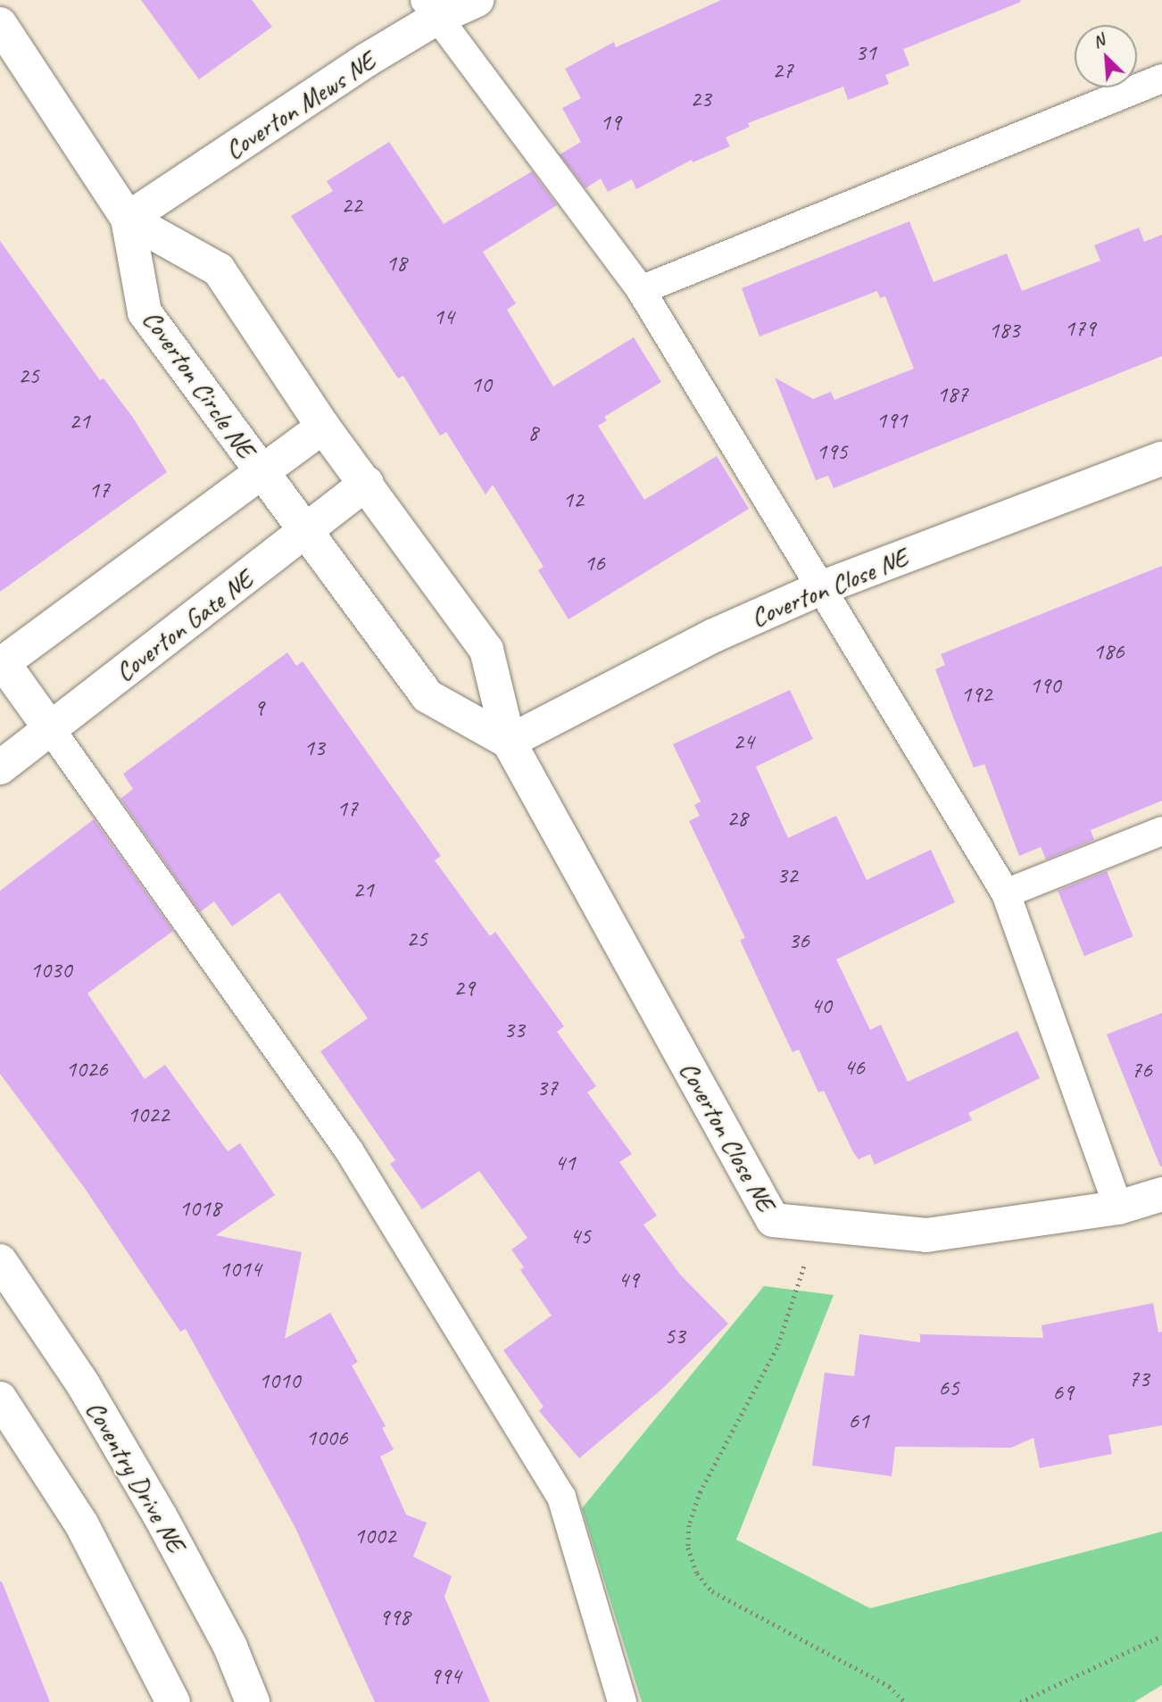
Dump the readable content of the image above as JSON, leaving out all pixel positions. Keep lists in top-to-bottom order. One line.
{"streets":{"street":["Coverton Mews NE","Coverton Circle NE","Coverton Close NE","Coverton Gate NE","Coventry Drive NE"]},"crossings":[["Coverton Mews NE","Coverton Circle NE"],["Coverton Circle NE","Coverton Close NE"],["Coverton Circle NE","Coverton Gate NE"],["Coverton Close NE","Coverton Gate NE"]],"house_numbers":["31","27","23","19","22","18","14","179","183","25","10","187","191","21","8","195","17","12","16","186","190","192","9","24","13","17","28","32","21","25","36","1030","29","40","33","46","1026","76","37","1022","41","1018","45","1014","49","53","73","1010","65","69","61","1006","1002","998","994"],"north":"top left"}
